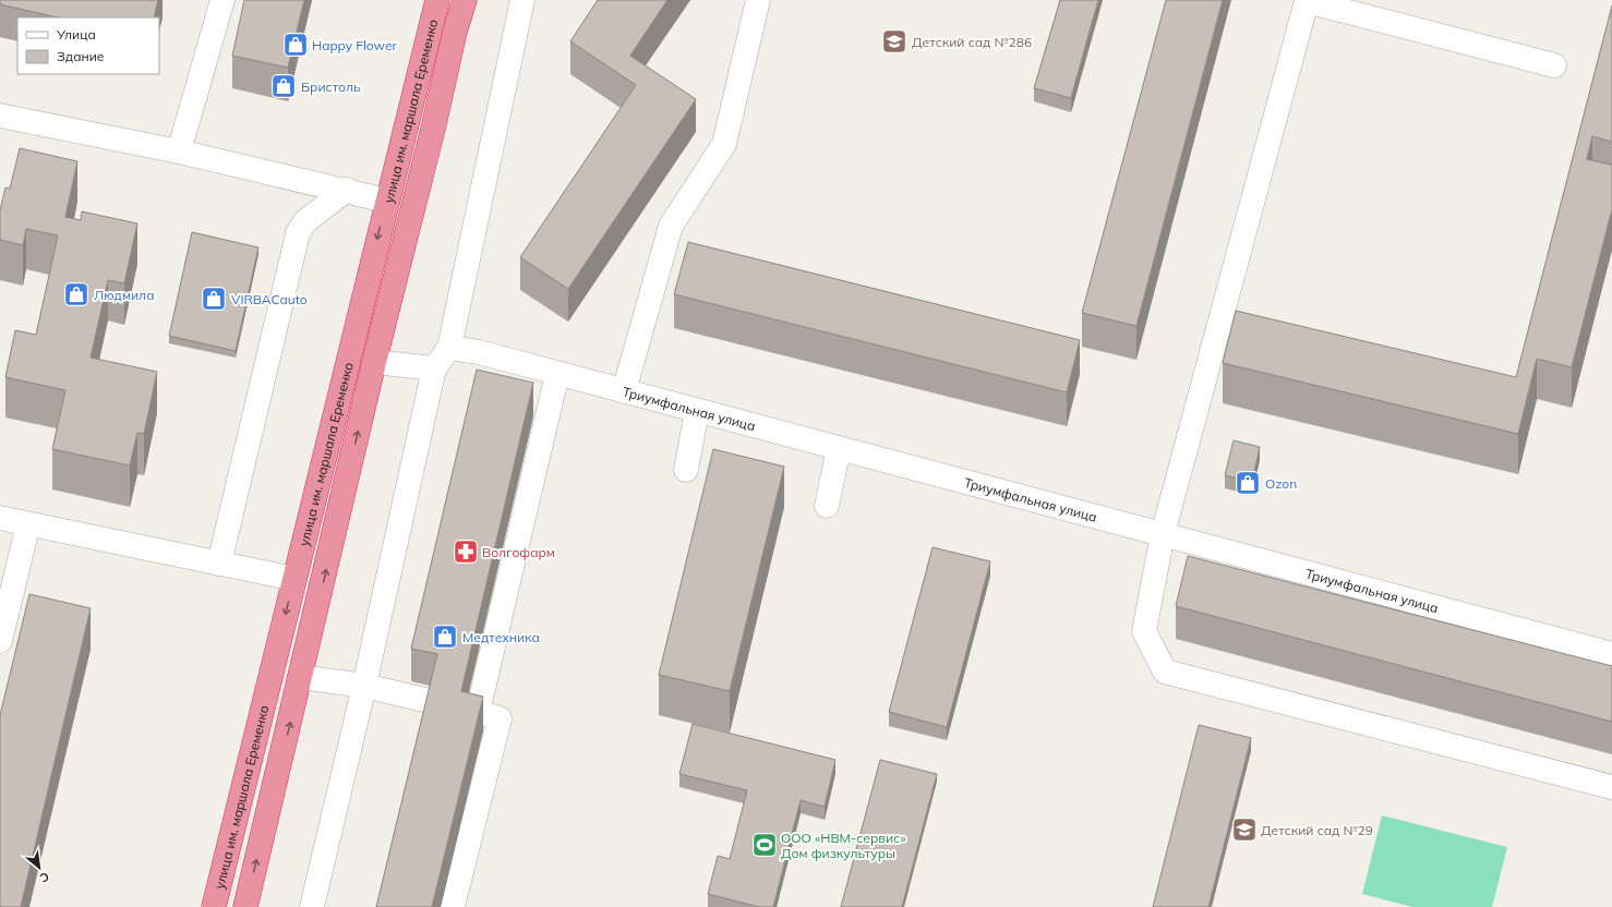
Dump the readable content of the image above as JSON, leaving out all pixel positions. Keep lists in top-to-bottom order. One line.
{"streets":{"highway":["улица им. маршала Еременко"],"street":["Триумфальная улица"]},"places":{"school or university":["Детский сад №286","Детский сад №29"],"shop":["Happy Flower","Бристоль","Людмила","VIRBACauto","Ozon","Медтехника"],"pharmacy":["Волгофарм"],"sports":["ООО «НВМ-сервис» Дом физкультуры"]},"legend":["Улица","Здание"],"north":"bottom right"}
